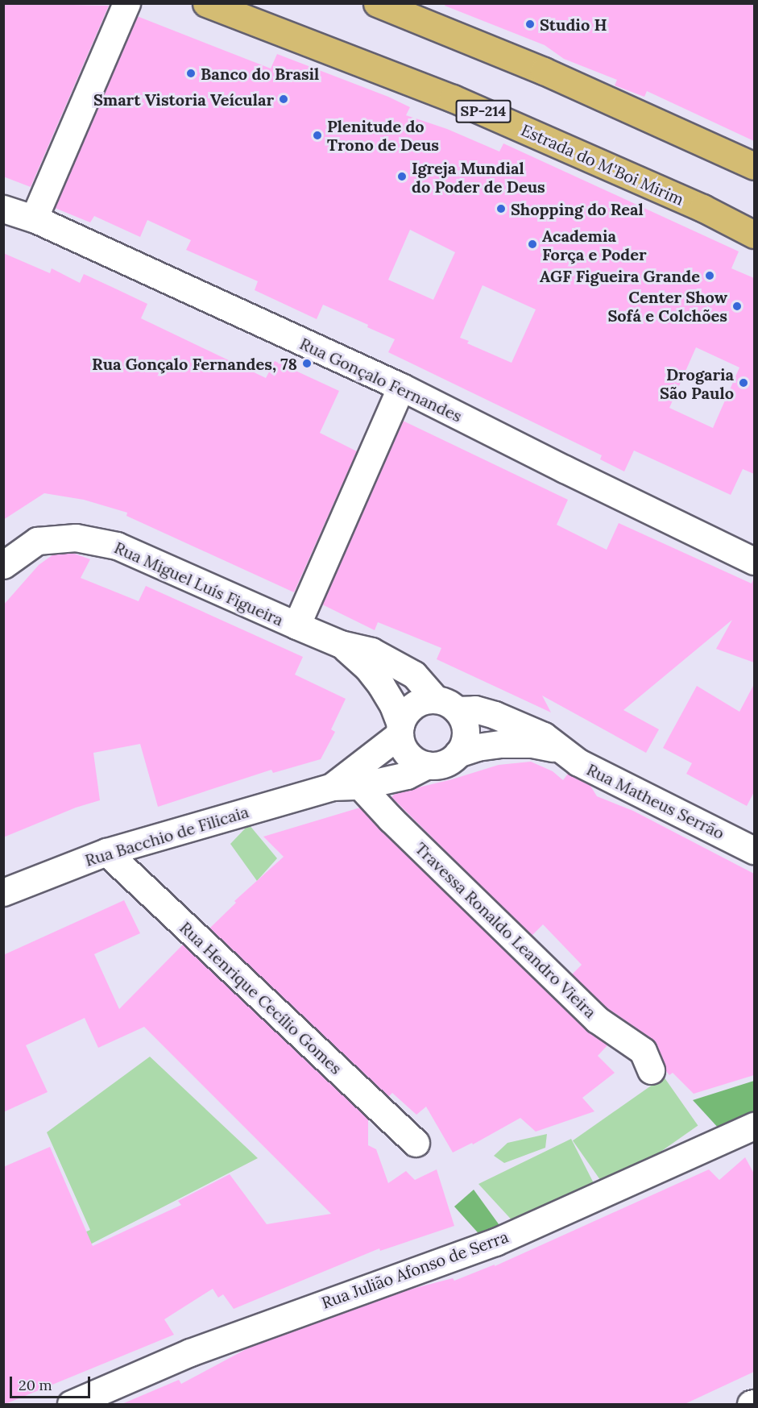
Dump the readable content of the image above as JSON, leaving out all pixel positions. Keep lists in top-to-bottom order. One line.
{"streets":{"main road":["SP-214","Estrada do M'Boi Mirim"],"street":["Rua Gonçalo Fernandes","Rua Miguel Luís Figueira","Rua Matheus Serrão","Rua Bacchio de Filicaia","Travessa Ronaldo Leandro Vieira","Rua Henrique Cecílio Gomes","Rua Julião Afonso de Serra"]},"crossings":[["Rua Miguel Luís Figueira","Rua Matheus Serrão"],["Rua Miguel Luís Figueira","Rua Bacchio de Filicaia"],["Rua Matheus Serrão","Rua Bacchio de Filicaia"],["Rua Bacchio de Filicaia","Travessa Ronaldo Leandro Vieira"],["Rua Bacchio de Filicaia","Rua Henrique Cecílio Gomes"]],"places":["Studio H","Banco do Brasil","Smart Vistoria Veícular","Plenitude do Trono de Deus","Igreja Mundial do Poder de Deus","Shopping do Real","Academia Força e Poder","AGF Figueira Grande","Center Show Sofá e Colchões","Rua Gonçalo Fernandes, 78","Drogaria São Paulo"],"scale_bar":"20 m"}
